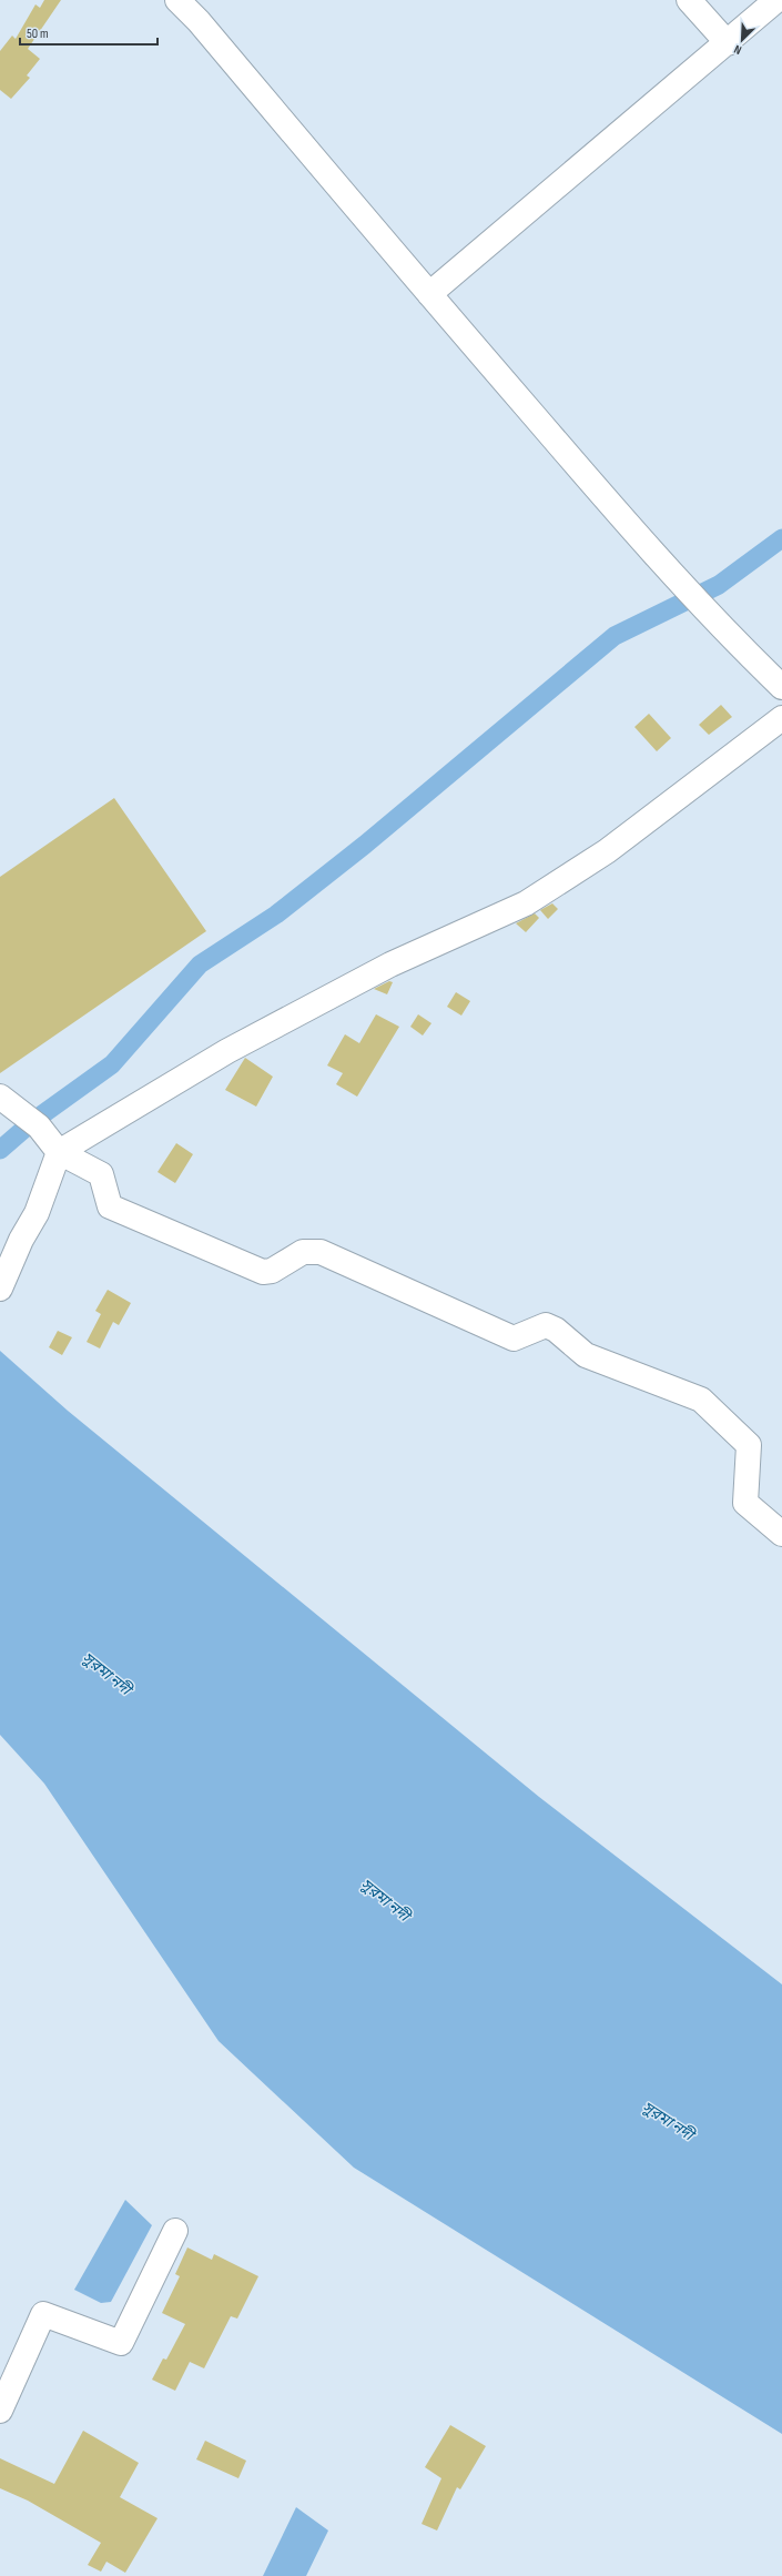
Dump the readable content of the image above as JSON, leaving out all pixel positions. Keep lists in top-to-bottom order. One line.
{"water":["সুরমা নদী"],"scale_bar":"50 m","north":"bottom left"}
